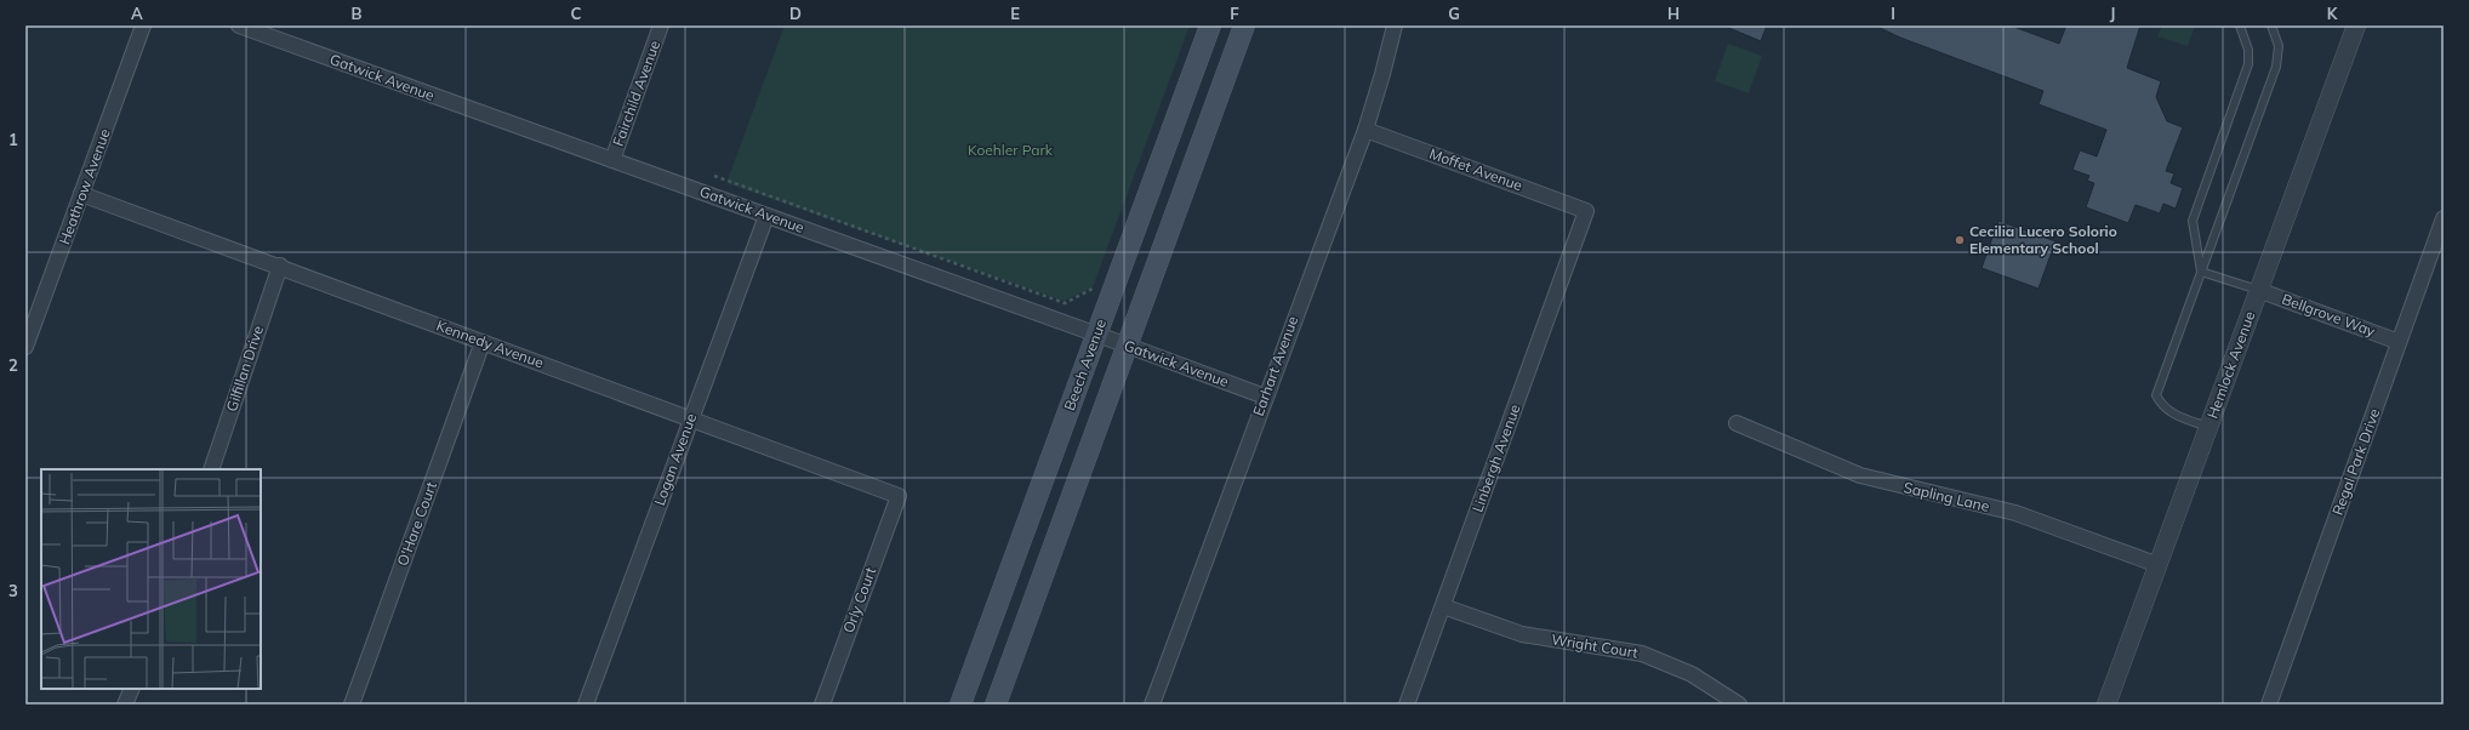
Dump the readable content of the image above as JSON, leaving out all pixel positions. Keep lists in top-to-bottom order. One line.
{"streets":{"main road":["Beech Avenue"],"street":["Gatwick Avenue","Fairchild Avenue","Moffet Avenue","Heathrow Avenue","Bellgrove Way","Kennedy Avenue","Hemlock Avenue","Earhart Avenue","Gilfillan Drive","Linbergh Avenue","Logan Avenue","Regal Park Drive","Sapling Lane","O'Hare Court","Orly Court","Wright Court"]},"crossings":[["Gatwick Avenue","Fairchild Avenue"],["Gatwick Avenue","Beech Avenue"],["Gatwick Avenue","Earhart Avenue"],["Gatwick Avenue","Logan Avenue"],["Moffet Avenue","Earhart Avenue"],["Moffet Avenue","Linbergh Avenue"],["Heathrow Avenue","Kennedy Avenue"],["Bellgrove Way","Hemlock Avenue"],["Bellgrove Way","Regal Park Drive"],["Kennedy Avenue","Gilfillan Drive"],["Kennedy Avenue","Logan Avenue"],["Kennedy Avenue","O'Hare Court"],["Kennedy Avenue","Orly Court"],["Hemlock Avenue","Sapling Lane"],["Linbergh Avenue","Wright Court"]],"parks":["Koehler Park"],"places":["Cecilia Lucero Solorio Elementary School"],"grid":{"columns":["A","B","C","D","E","F","G","H","I","J","K"],"rows":["1","2","3"]}}
